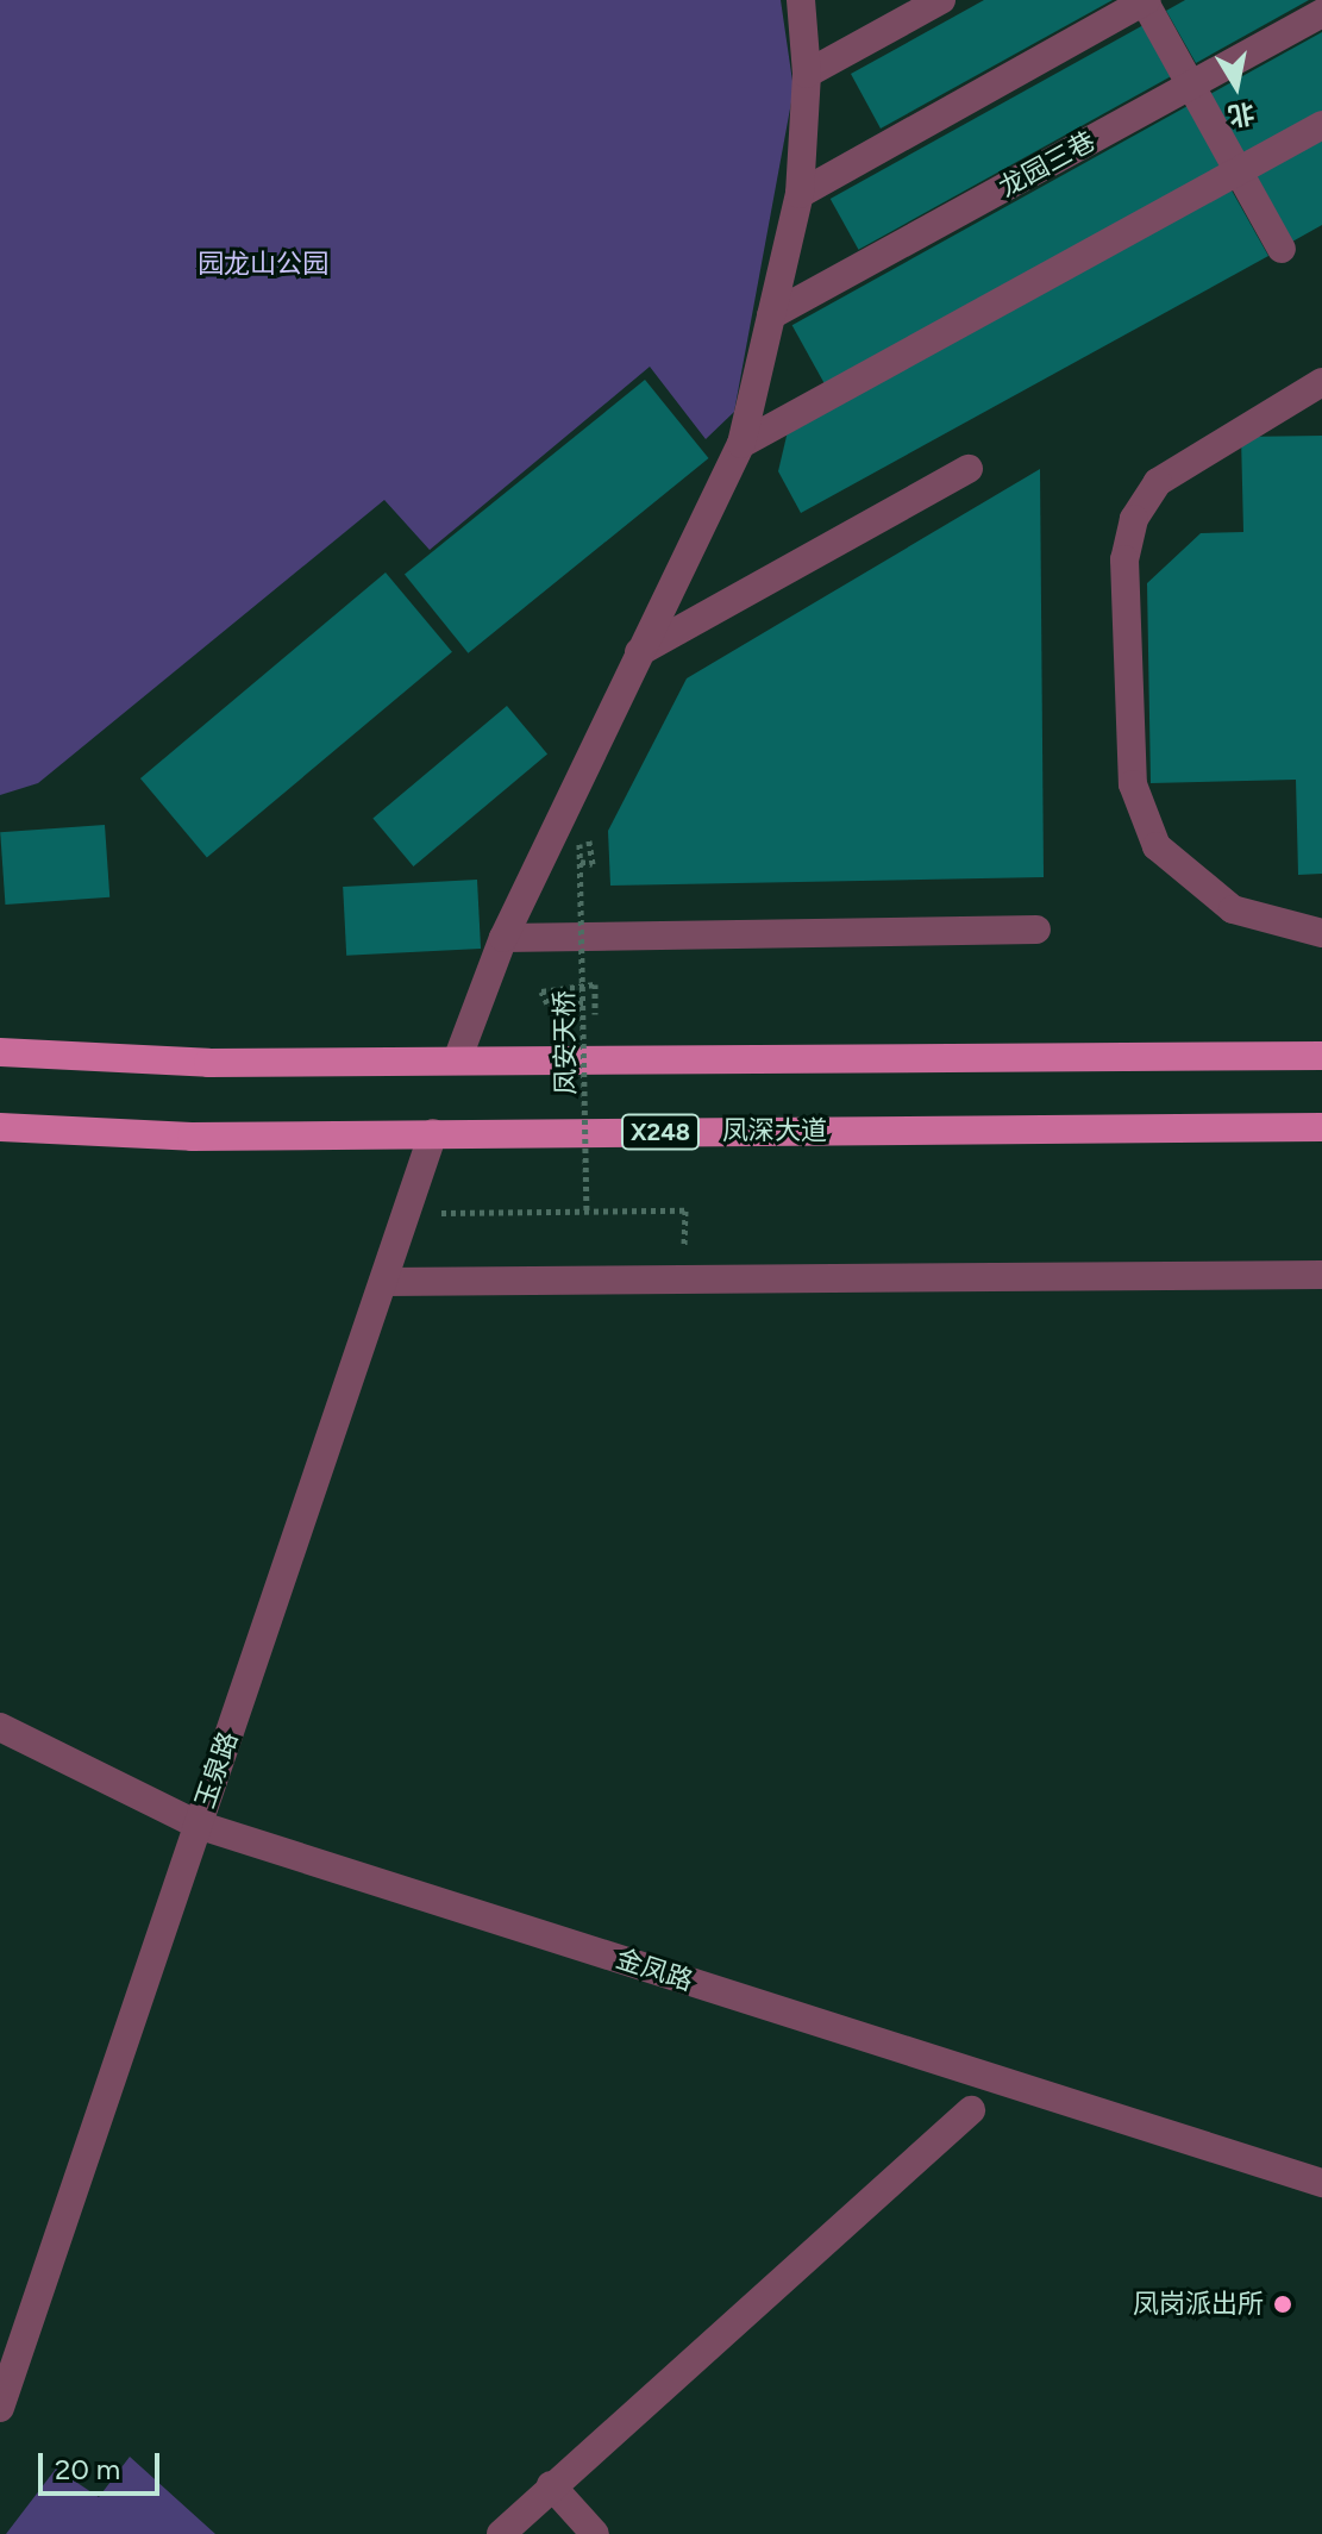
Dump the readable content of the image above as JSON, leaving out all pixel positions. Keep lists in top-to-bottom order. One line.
{"streets":{"main road":["凤深大道","X248"],"street":["龙园三巷","玉泉路","金凤路"],"path":["凤安天桥"]},"crossings":[["凤深大道","玉泉路"],["玉泉路","金凤路"]],"parks":["园龙山公园"],"places":["凤岗派出所"],"scale_bar":"20 m","north":"bottom"}
